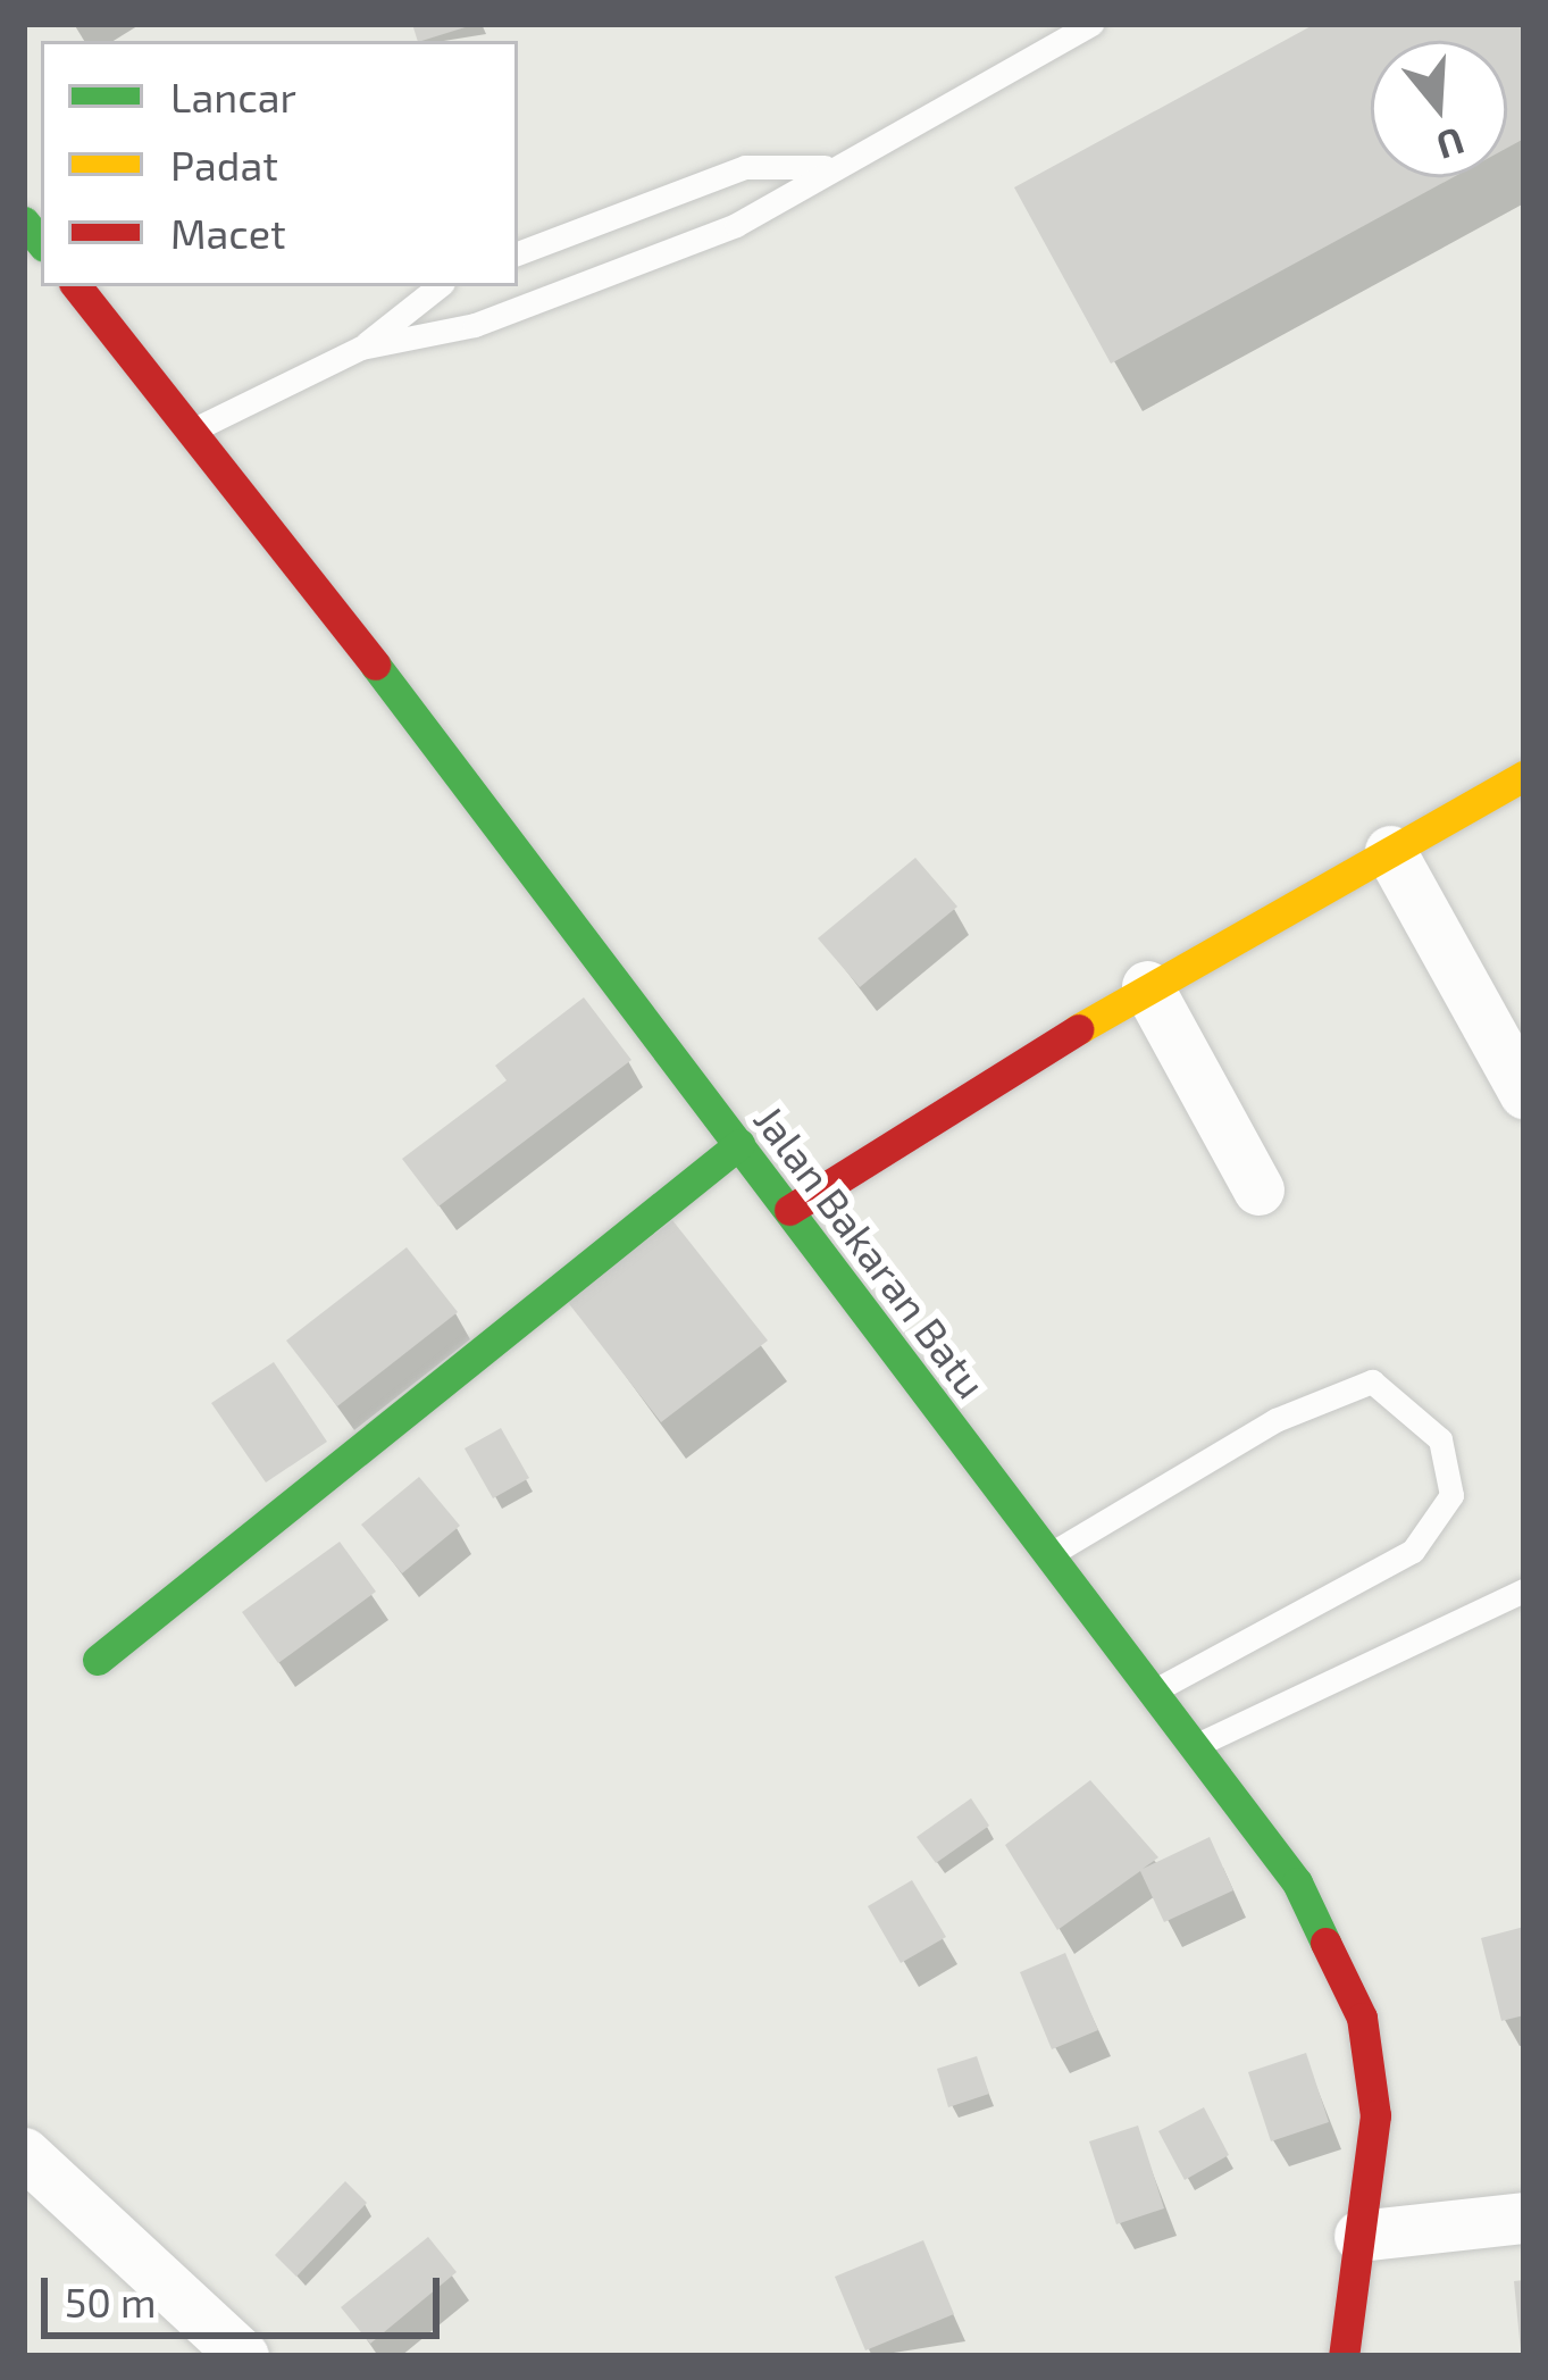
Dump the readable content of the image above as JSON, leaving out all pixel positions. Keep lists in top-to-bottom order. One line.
{"streets":{"main road":["Jalan Bakaran Batu"]},"legend":["Lancar","Padat","Macet"],"scale_bar":"50 m","north":"bottom"}
